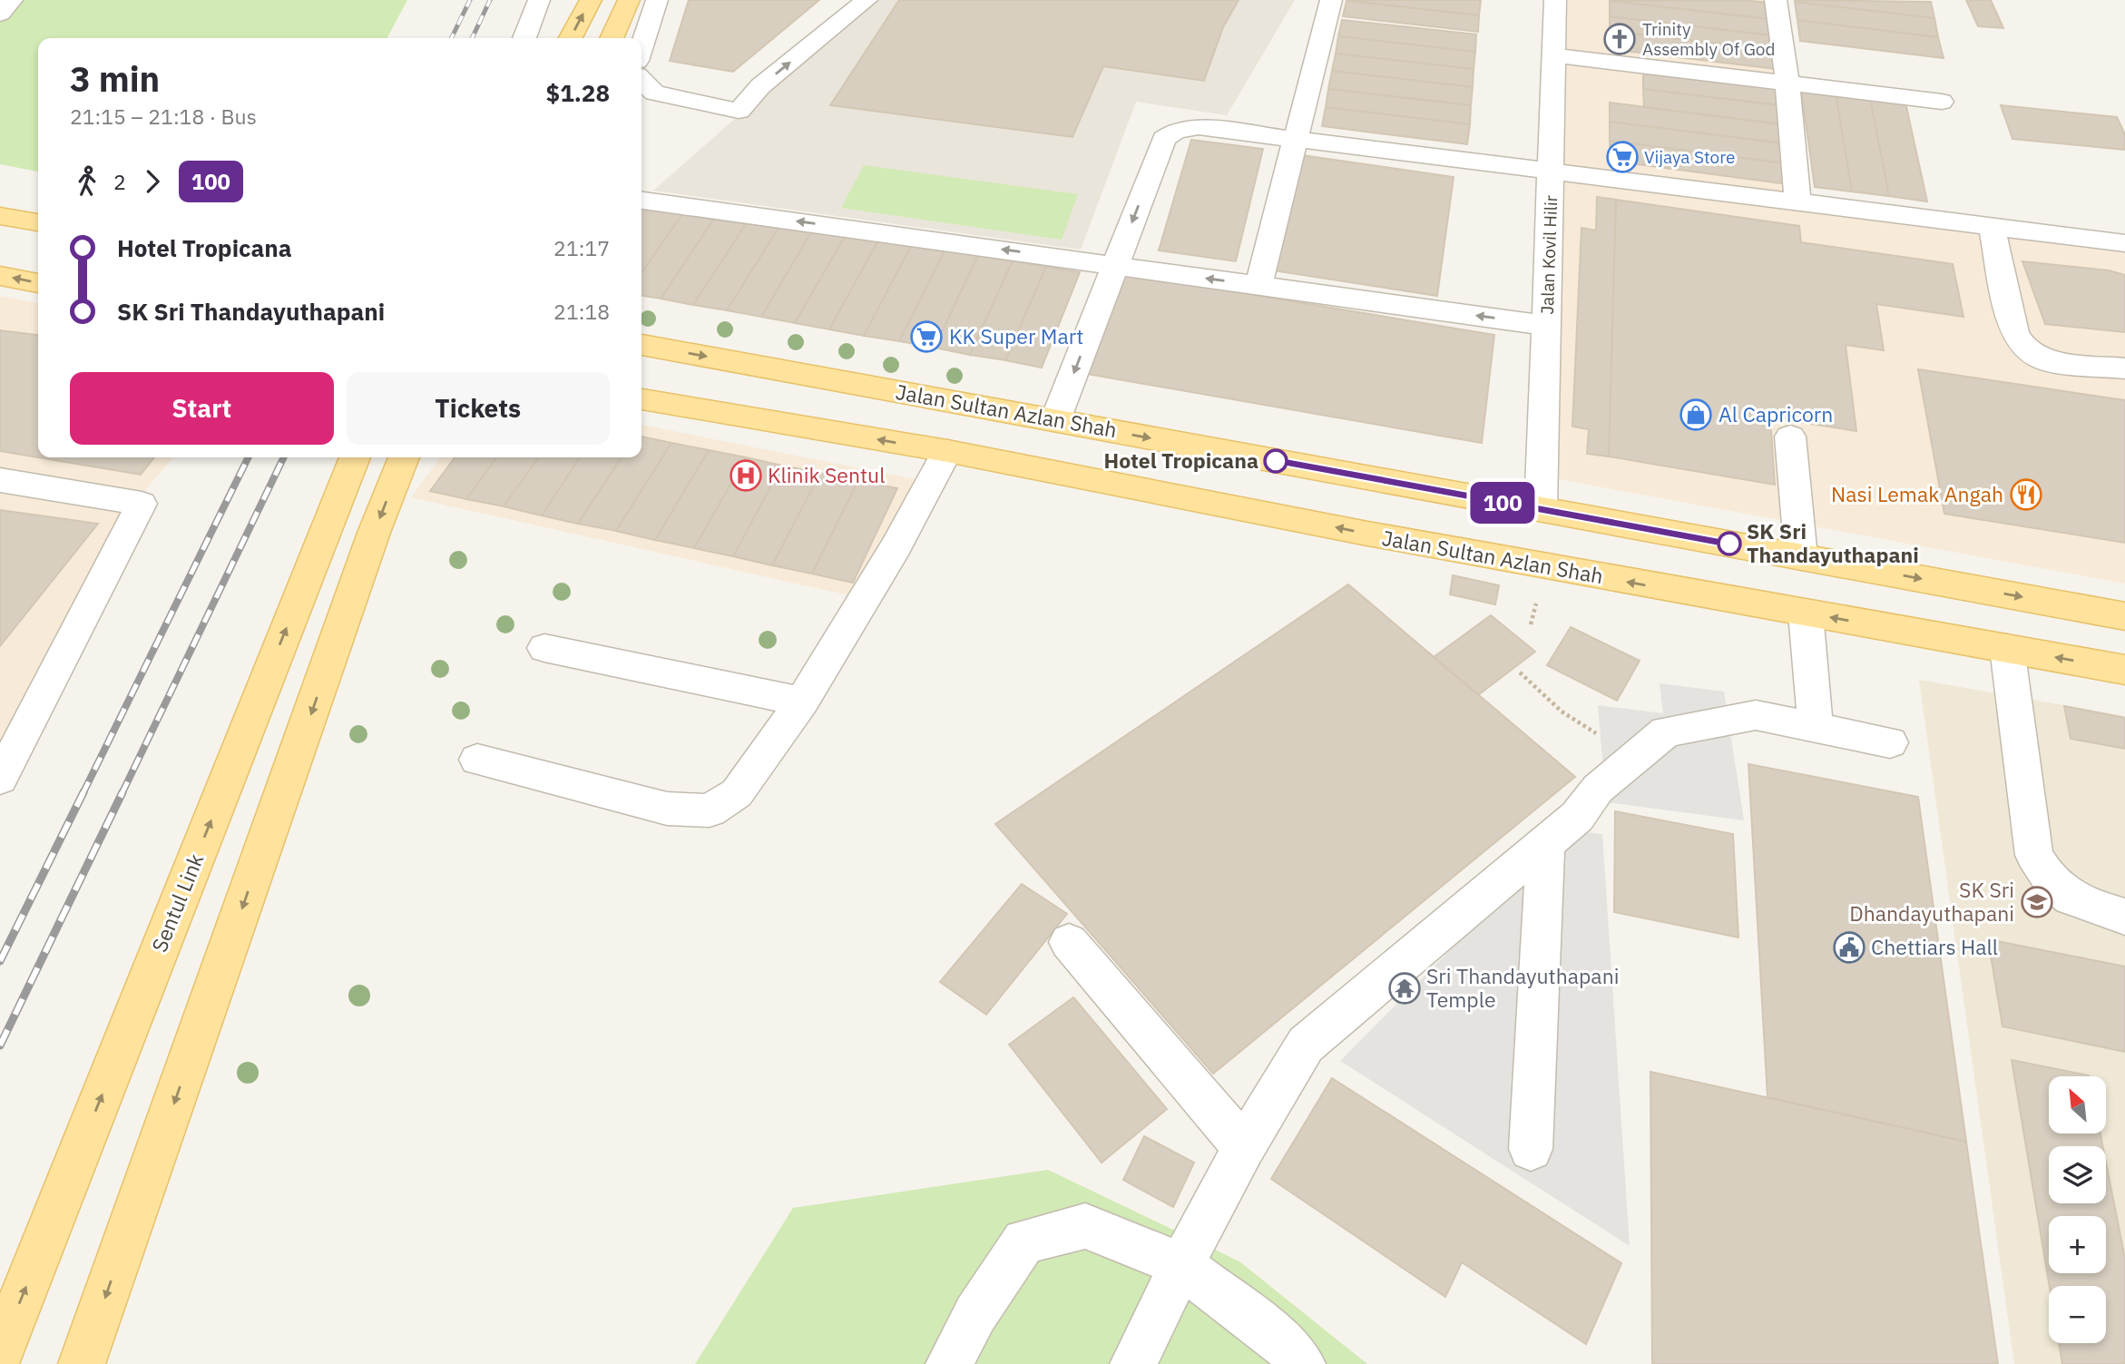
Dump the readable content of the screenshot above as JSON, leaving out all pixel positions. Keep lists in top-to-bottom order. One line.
{"streets":{"main road":["Jalan Sultan Azlan Shah","Sentul Link"],"street":["Jalan Kovil Hilir"]},"crossings":[["Jalan Kovil Hilir","Jalan Sultan Azlan Shah"]],"places":{"church":["Trinity Assembly Of God"],"supermarket":["Vijaya Store","KK Super Mart"],"shop":["Al Capricorn"],"other":["Hotel Tropicana","SK Sri Thandayuthapani"],"hospital":["Klinik Sentul"],"restaurant":["Nasi Lemak Angah"],"school or university":["SK Sri Dhandayuthapani"],"public building":["Chettiars Hall"],"temple":["Sri Thandayuthapani Temple"]},"lines":["bus line 100"],"north":"top left","page":{"on_map":"100","heading":["3 min","21:15 – 21:18 · Bus","$1.28"],"legs":["2","100"],"list":[{"name":"Hotel Tropicana","value":"21:17"},{"name":"SK Sri Thandayuthapani","value":"21:18"}],"buttons":["Start","Tickets"],"map_buttons":["+","−"]}}
